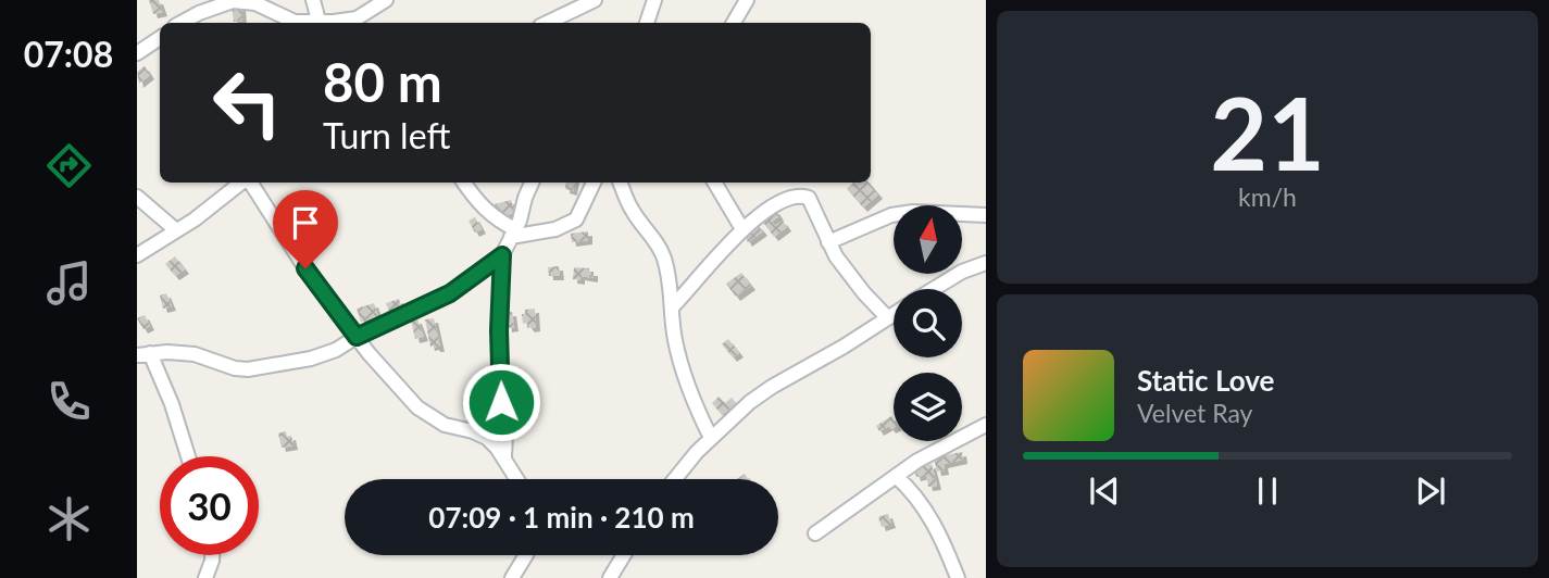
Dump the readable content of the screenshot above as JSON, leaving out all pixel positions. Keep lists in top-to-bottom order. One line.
{"north":"top","page":{"tabs":"07:08","tile":["21","km/h"],"turn":["80 m","Turn left"],"song":["Static Love","Velvet Ray"],"limit":"30","trip":"07:09 · 1 min · 210 m"}}
